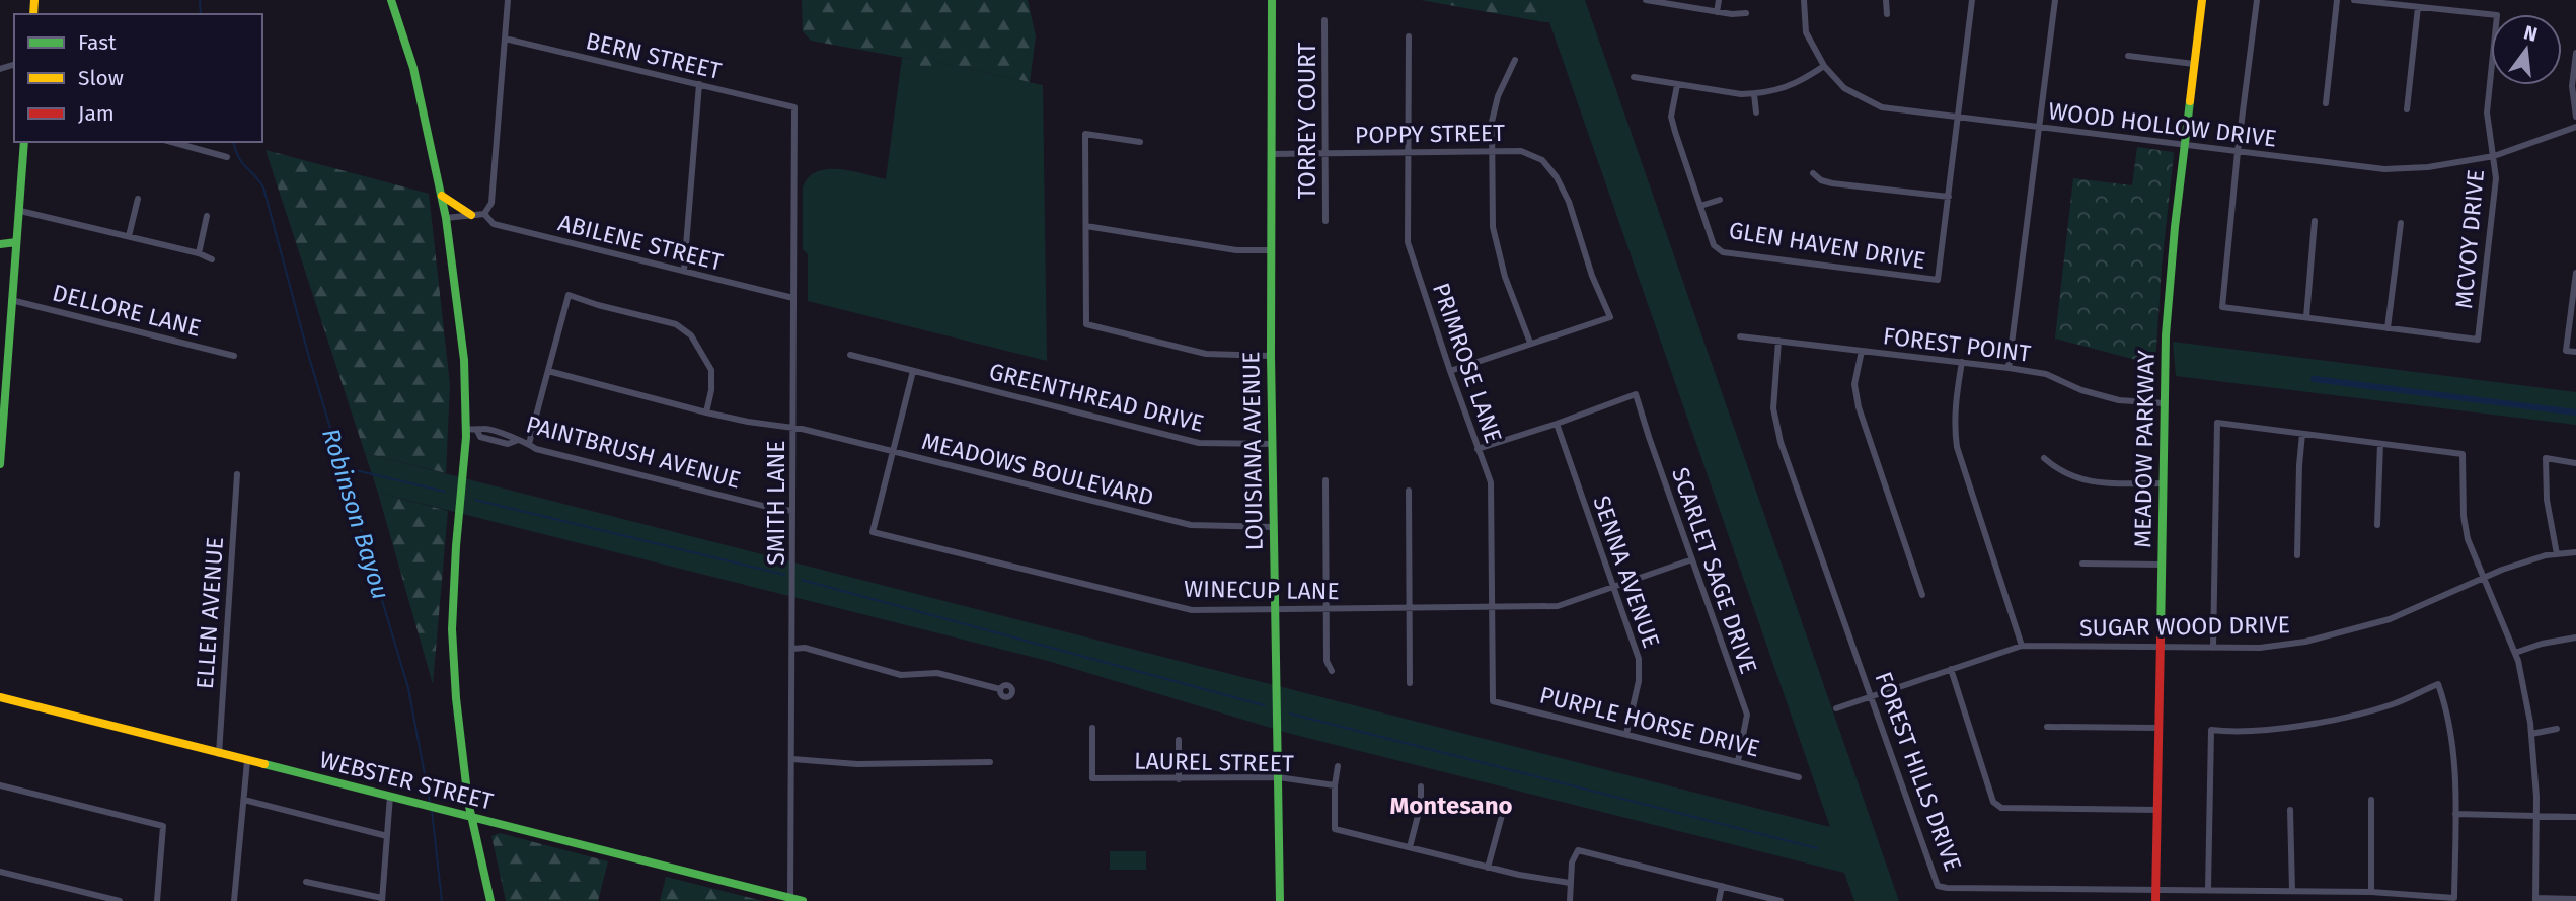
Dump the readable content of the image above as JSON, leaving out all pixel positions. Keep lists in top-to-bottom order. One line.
{"streets":{"street":["BERN STREET","TORREY COURT","WOOD HOLLOW DRIVE","POPPY STREET","MCVOY DRIVE","ABILENE STREET","GLEN HAVEN DRIVE","DELLORE LANE","FOREST POINT","PRIMROSE LANE","GREENTHREAD DRIVE","MEADOW PARKWAY","LOUISIANA AVENUE","PAINTBRUSH AVENUE","MEADOWS BOULEVARD","SMITH LANE","SCARLET SAGE DRIVE","SENNA AVENUE","WINECUP LANE","ELLEN AVENUE","SUGAR WOOD DRIVE","PURPLE HORSE DRIVE","LAUREL STREET","FOREST HILLS DRIVE","WEBSTER STREET"]},"crossings":[["BERN STREET","SMITH LANE"],["TORREY COURT","POPPY STREET"],["WOOD HOLLOW DRIVE","MCVOY DRIVE"],["WOOD HOLLOW DRIVE","MEADOW PARKWAY"],["POPPY STREET","PRIMROSE LANE"],["POPPY STREET","LOUISIANA AVENUE"],["ABILENE STREET","SMITH LANE"],["FOREST POINT","MEADOW PARKWAY"],["FOREST POINT","FOREST HILLS DRIVE"],["PRIMROSE LANE","WINECUP LANE"],["PRIMROSE LANE","PURPLE HORSE DRIVE"],["GREENTHREAD DRIVE","LOUISIANA AVENUE"],["MEADOW PARKWAY","SUGAR WOOD DRIVE"],["MEADOW PARKWAY","FOREST HILLS DRIVE"],["LOUISIANA AVENUE","MEADOWS BOULEVARD"],["LOUISIANA AVENUE","WINECUP LANE"],["LOUISIANA AVENUE","LAUREL STREET"],["PAINTBRUSH AVENUE","SMITH LANE"],["MEADOWS BOULEVARD","SMITH LANE"],["MEADOWS BOULEVARD","WINECUP LANE"],["SMITH LANE","WEBSTER STREET"],["SCARLET SAGE DRIVE","SENNA AVENUE"],["SCARLET SAGE DRIVE","WINECUP LANE"],["SCARLET SAGE DRIVE","PURPLE HORSE DRIVE"],["SENNA AVENUE","WINECUP LANE"],["SENNA AVENUE","PURPLE HORSE DRIVE"],["ELLEN AVENUE","WEBSTER STREET"],["SUGAR WOOD DRIVE","FOREST HILLS DRIVE"]],"districts":["Montesano"],"water":["Robinson Bayou"],"legend":["Fast","Slow","Jam"],"north":"top"}
